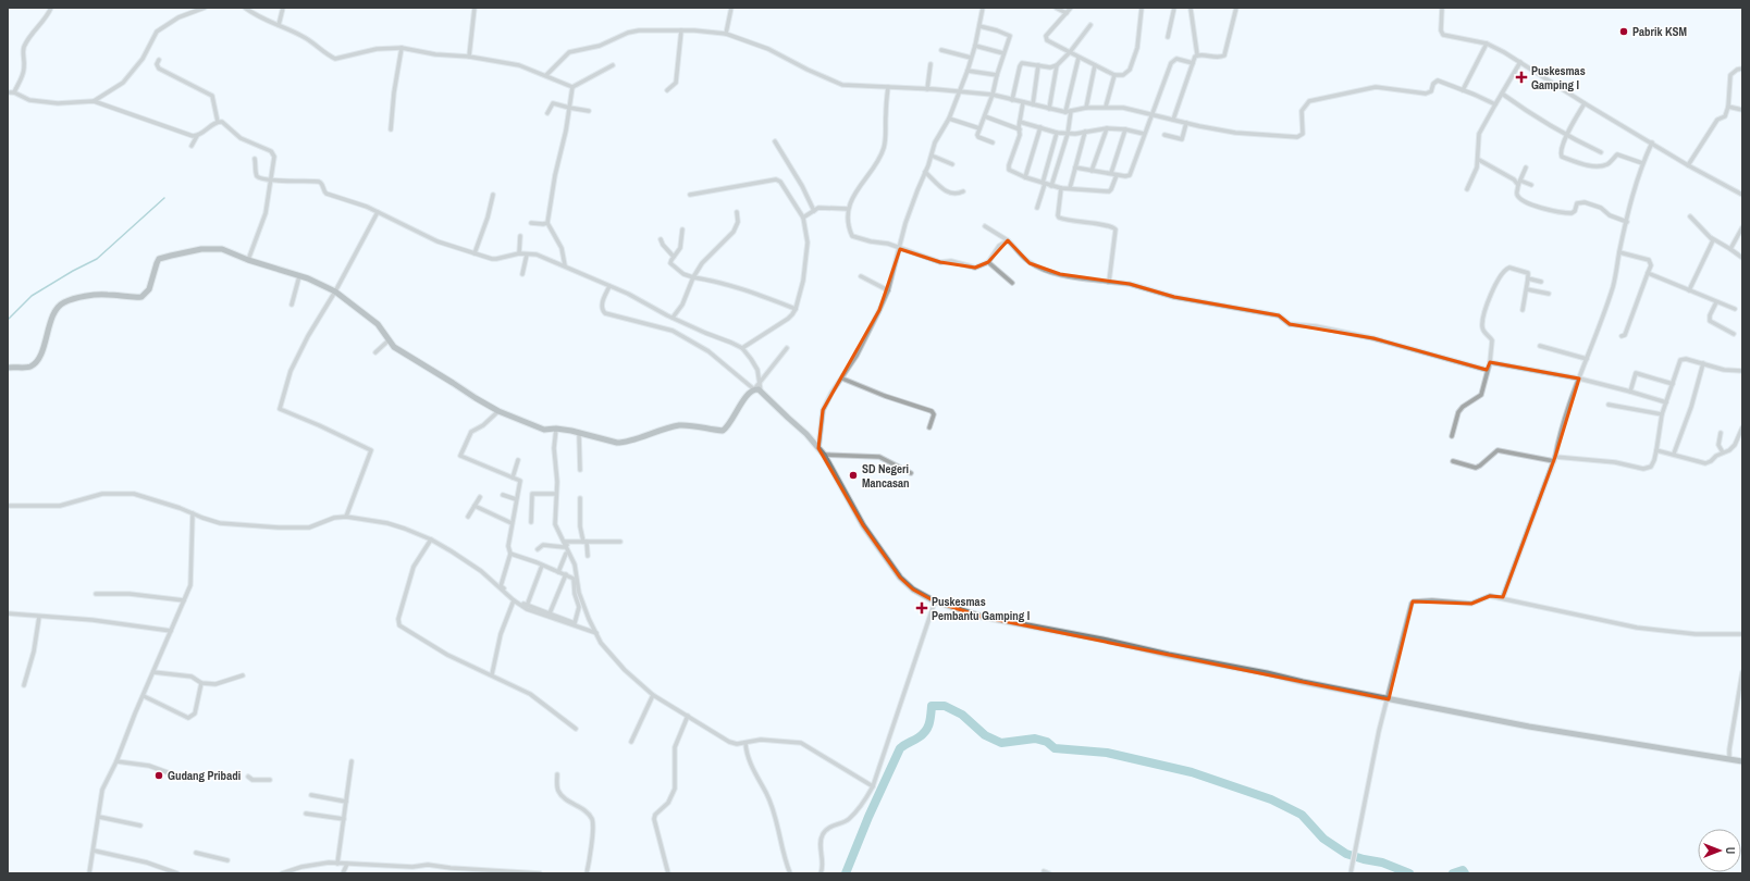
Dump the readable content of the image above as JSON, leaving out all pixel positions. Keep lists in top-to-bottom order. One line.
{"places":{"other":["Pabrik KSM","SD Negeri Mancasan","Gudang Pribadi"],"health":["Puskesmas Gamping I","Puskesmas Pembantu Gamping I"]},"north":"right"}
